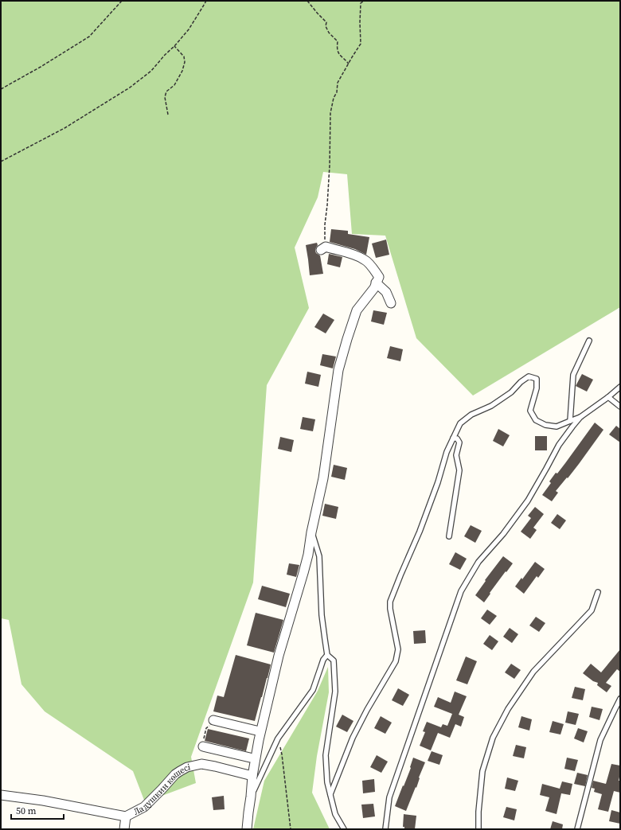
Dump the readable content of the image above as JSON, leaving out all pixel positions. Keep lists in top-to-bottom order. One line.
{"streets":{"street":["Ладушкин көшесі"]},"scale_bar":"50 m"}
